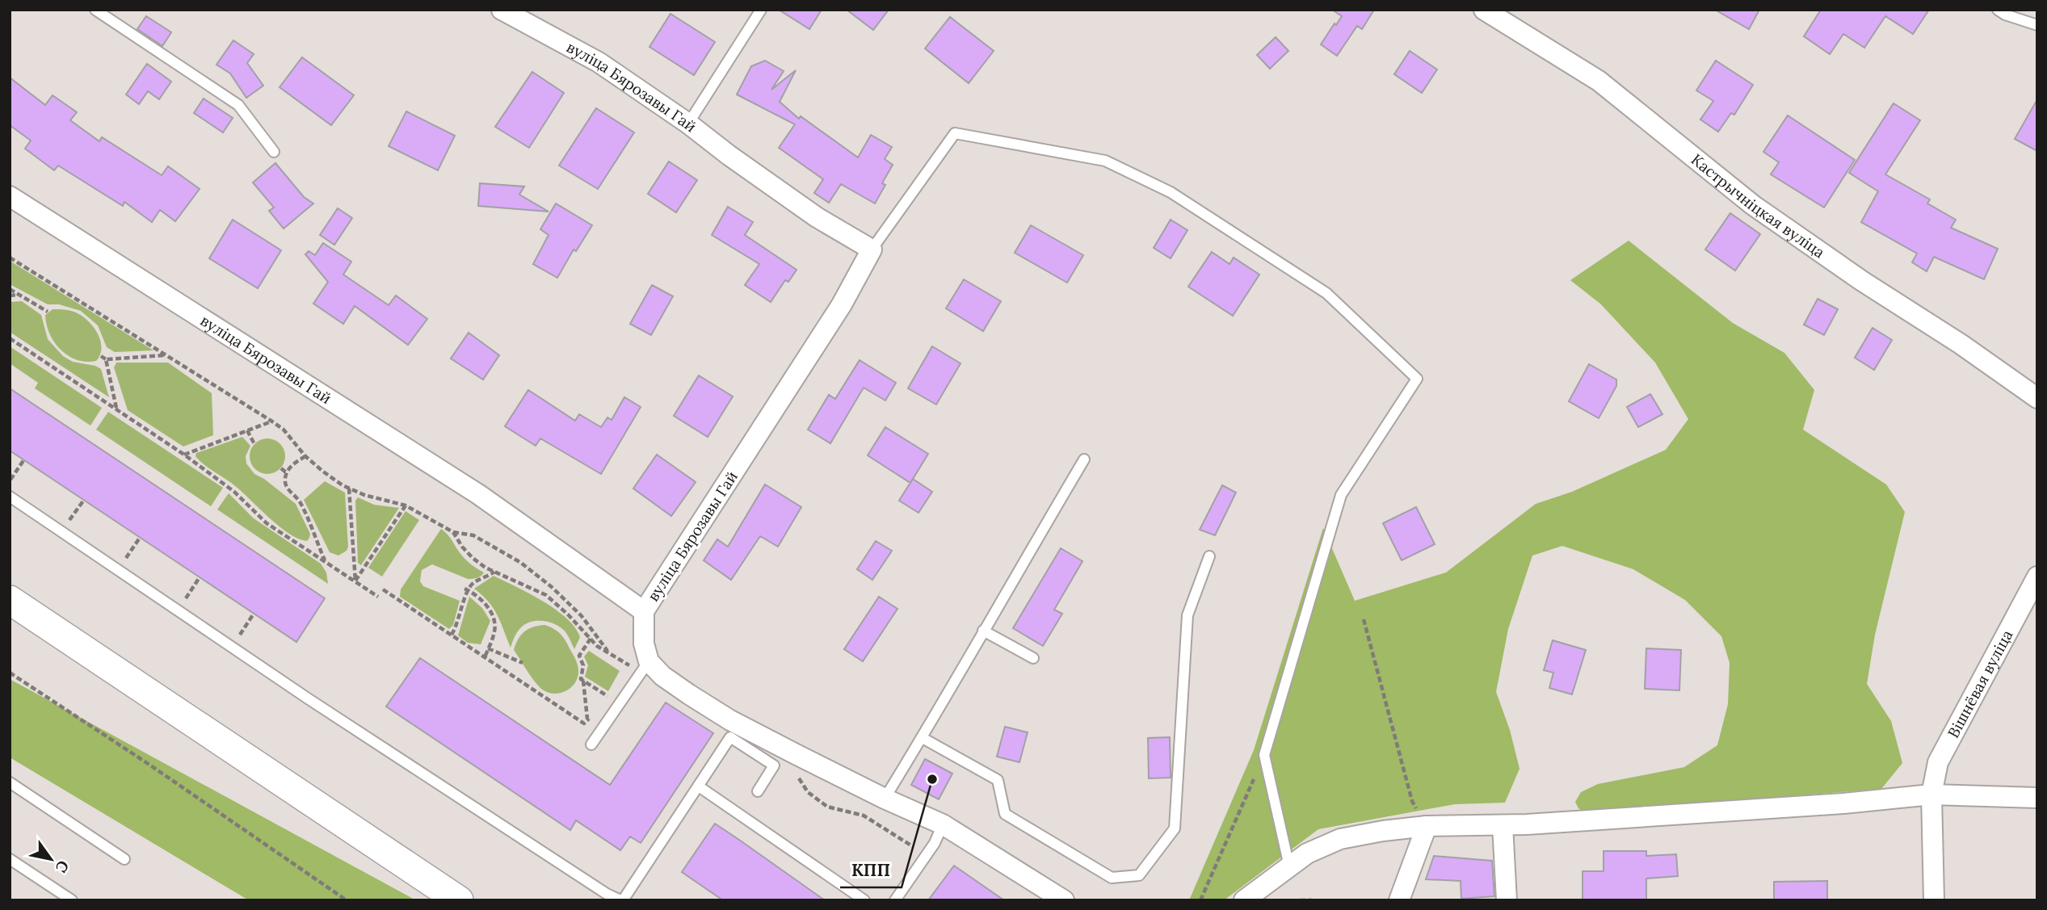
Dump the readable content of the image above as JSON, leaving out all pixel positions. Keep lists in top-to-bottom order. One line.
{"streets":{"street":["вуліца Бярозавы Гай","Кастрычніцкая вуліца","Вішнёвая вуліца"]},"places":["КПП"],"north":"bottom right"}
